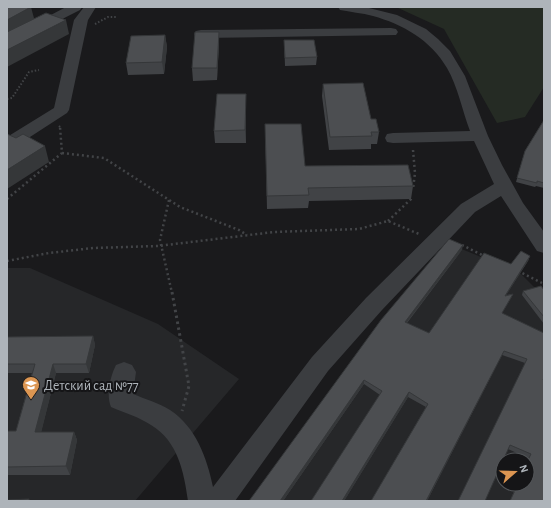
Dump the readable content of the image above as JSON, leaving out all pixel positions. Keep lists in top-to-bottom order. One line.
{"places":{"school or university":["Детский сад №77"]},"north":"right"}
